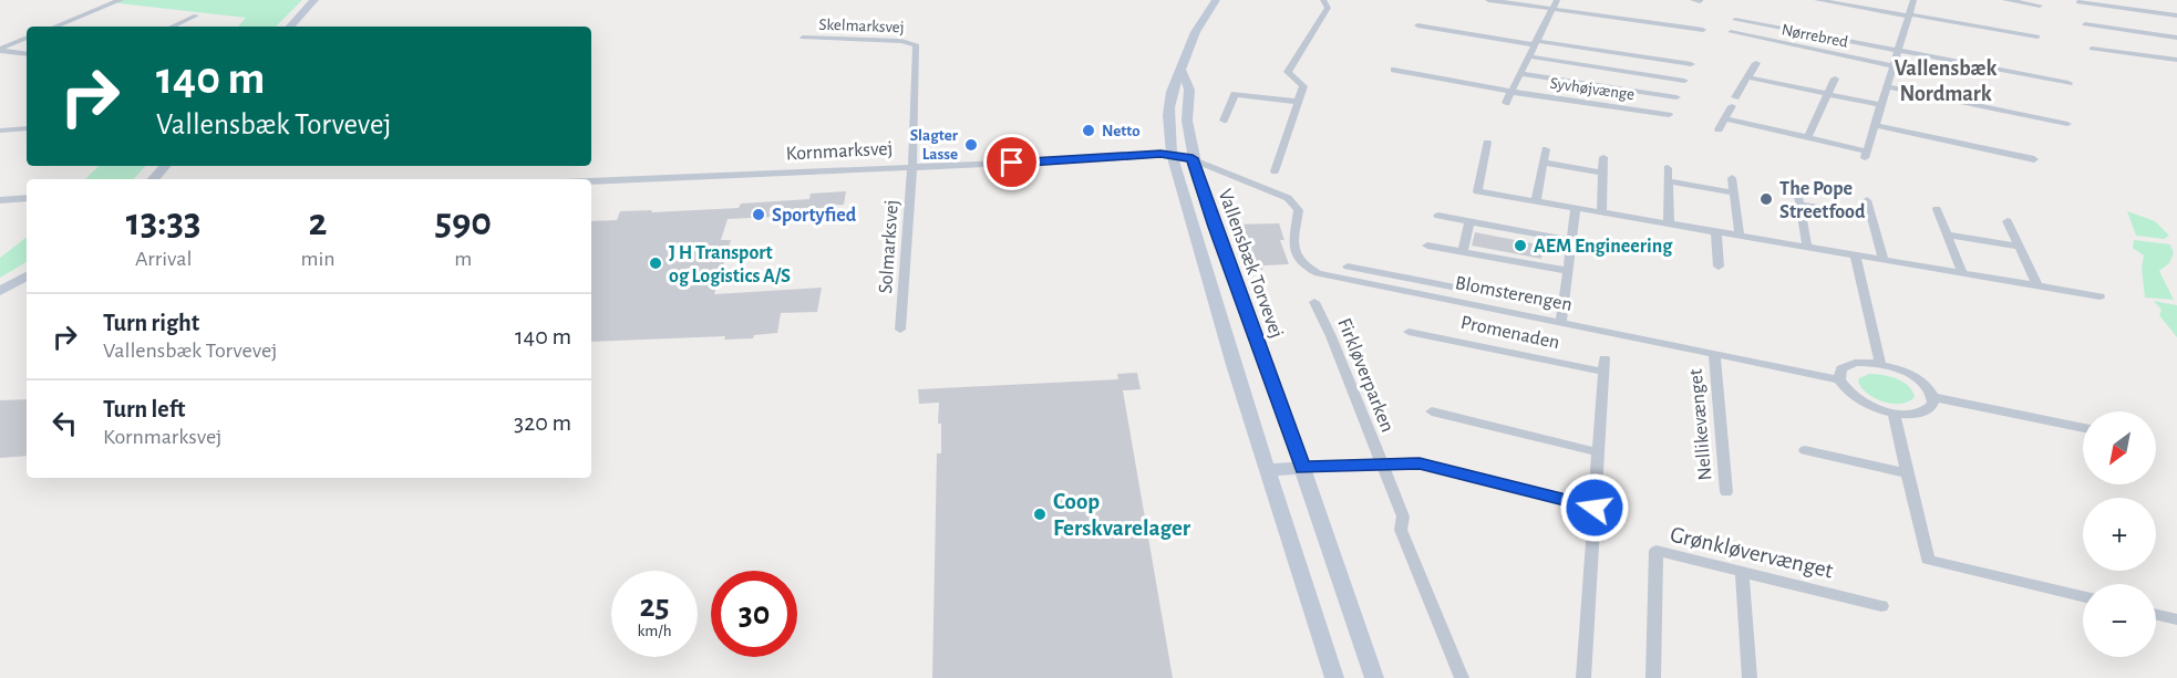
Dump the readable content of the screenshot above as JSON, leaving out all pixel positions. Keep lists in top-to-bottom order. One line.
{"streets":{"street":["Skelmarksvej","Nørrebred","Syvhøjvænge","Kornmarksvej","Solmarksvej","Vallensbæk Torvevej","Blomsterengen","Promenaden","Firkløverparken","Nellikevænget","Grønkløvervænget"]},"crossings":[["Skelmarksvej","Kornmarksvej"],["Skelmarksvej","Solmarksvej"],["Kornmarksvej","Solmarksvej"],["Kornmarksvej","Vallensbæk Torvevej"],["Kornmarksvej","Blomsterengen"],["Vallensbæk Torvevej","Blomsterengen"],["Vallensbæk Torvevej","Firkløverparken"],["Blomsterengen","Nellikevænget"],["Promenaden","Firkløverparken"]],"districts":["Vallensbæk Nordmark"],"places":["Netto","Slagter Lasse","The Pope Streetfood","Sportyfied","AEM Engineering","J H Transport og Logistics A/S","Coop Ferskvarelager"],"north":"bottom left","page":{"turn":["140 m","Vallensbæk Torvevej"],"eta":["13:33","Arrival","2","min","590","m"],"list":[{"name":"Turn right","note":"Vallensbæk Torvevej","value":"140 m"},{"name":"Turn left","note":"Kornmarksvej","value":"320 m"}],"map_buttons":["+","−"],"speed":"25 km/h","limit":"30"}}
